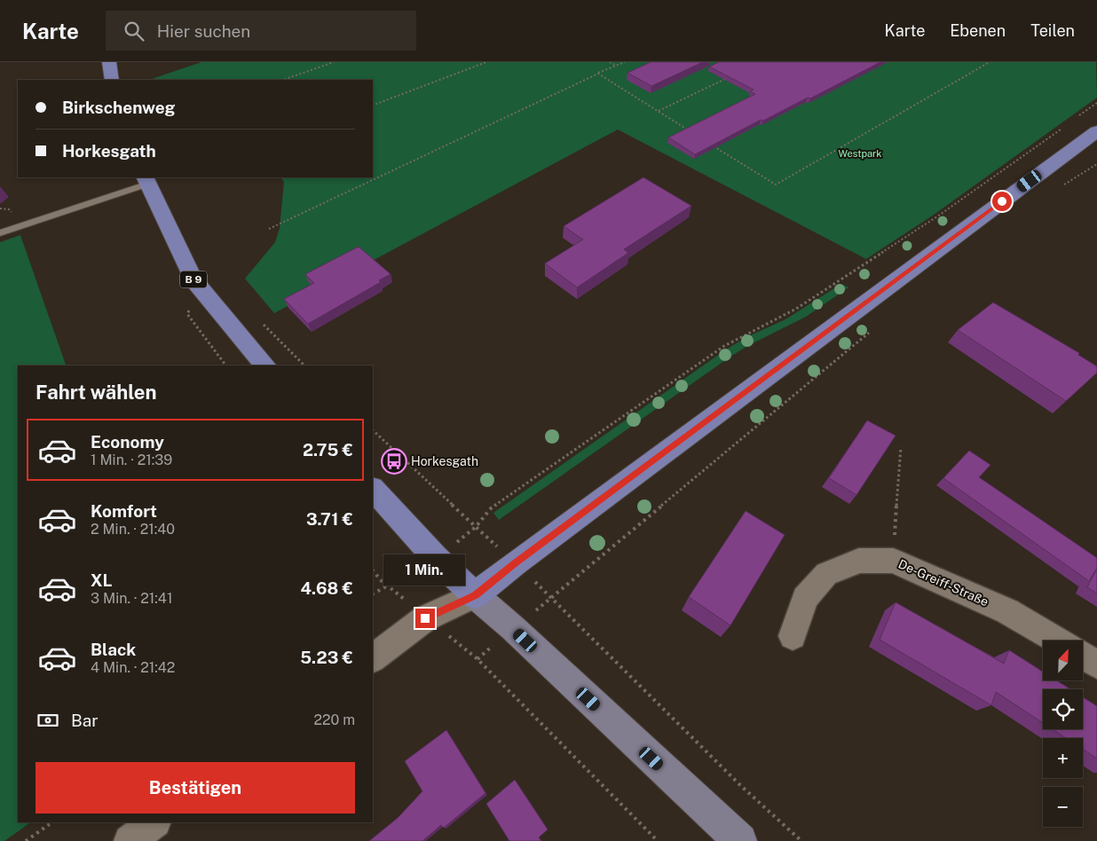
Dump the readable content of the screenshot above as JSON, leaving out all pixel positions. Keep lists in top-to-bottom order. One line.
{"streets":{"main road":["B 9"],"street":["De-Greiff-Straße"]},"parks":["Westpark"],"places":{"bus stop":["Horkesgath"]},"north":"top right","page":{"header":"Karte","search":"Hier suchen","nav":["Karte","Ebenen","Teilen"],"banner":["Birkschenweg","Horkesgath"],"heading":"Fahrt wählen","list":[{"name":"Economy","note":"1 Min. · 21:39","value":"2.75 €"},{"name":"Komfort","note":"2 Min. · 21:40","value":"3.71 €"},{"name":"XL","note":"3 Min. · 21:41","value":"4.68 €"},{"name":"Black","note":"4 Min. · 21:42","value":"5.23 €"}],"bubble":"1 Min.","map_buttons":["+","−"],"pay":["Bar","220 m"],"buttons":"Bestätigen"}}
